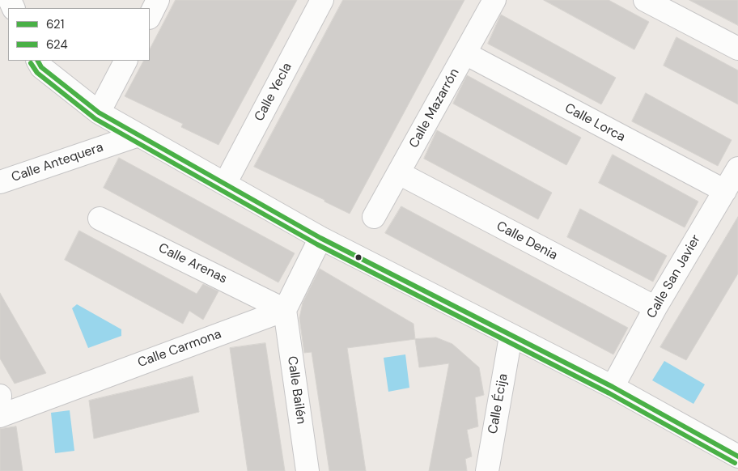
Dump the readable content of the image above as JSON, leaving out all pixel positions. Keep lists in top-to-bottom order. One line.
{"streets":{"street":["Calle Yecla","Calle Mazarrón","Calle Lorca","Calle Antequera","Calle Denia","Calle Arenas","Calle San Javier","Calle Carmona","Calle Bailén","Calle Écija"]},"crossings":[["Calle Mazarrón","Calle Lorca"],["Calle Mazarrón","Calle Denia"],["Calle Lorca","Calle San Javier"],["Calle Denia","Calle San Javier"],["Calle Arenas","Calle Carmona"],["Calle Arenas","Calle Bailén"],["Calle Carmona","Calle Bailén"]],"lines":["transit line 621","transit line 624"],"legend":["621","624"]}
